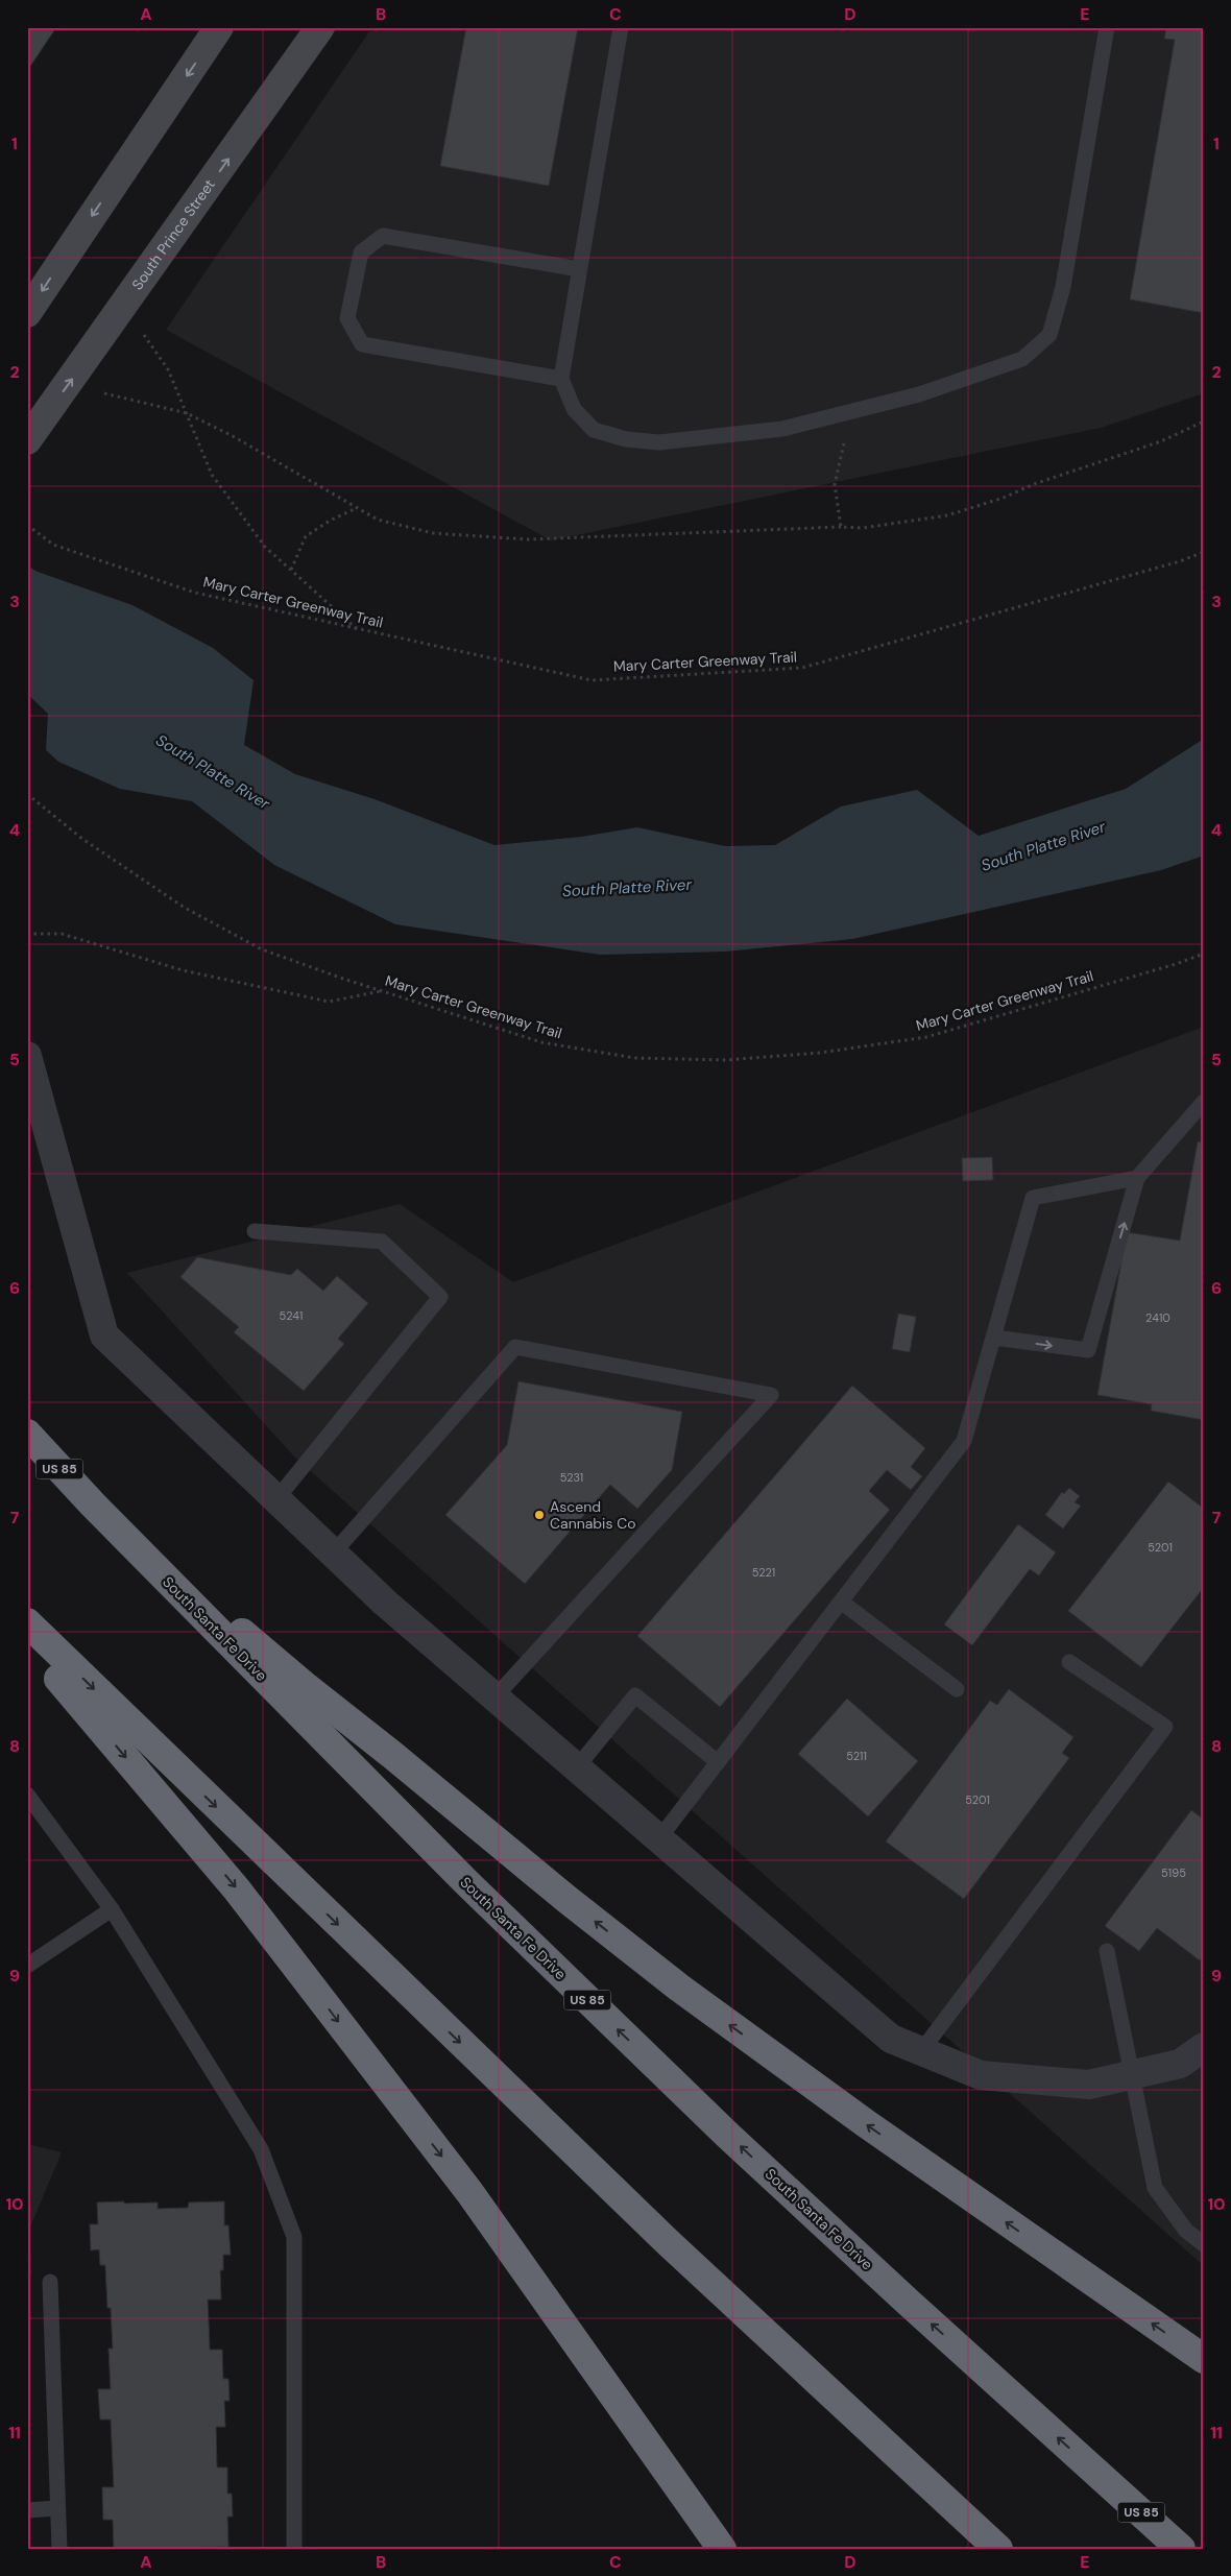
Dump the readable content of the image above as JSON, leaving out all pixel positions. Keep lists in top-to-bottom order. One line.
{"streets":{"highway":["US 85","South Santa Fe Drive"],"street":["South Prince Street"],"path":["Mary Carter Greenway Trail"]},"water":["South Platte River"],"places":["Ascend Cannabis Co"],"house_numbers":["5241","2410","5231","5201","5221","5211","5201","5195"],"grid":{"columns":["A","B","C","D","E"],"rows":["1","2","3","4","5","6","7","8","9","10","11"]}}
